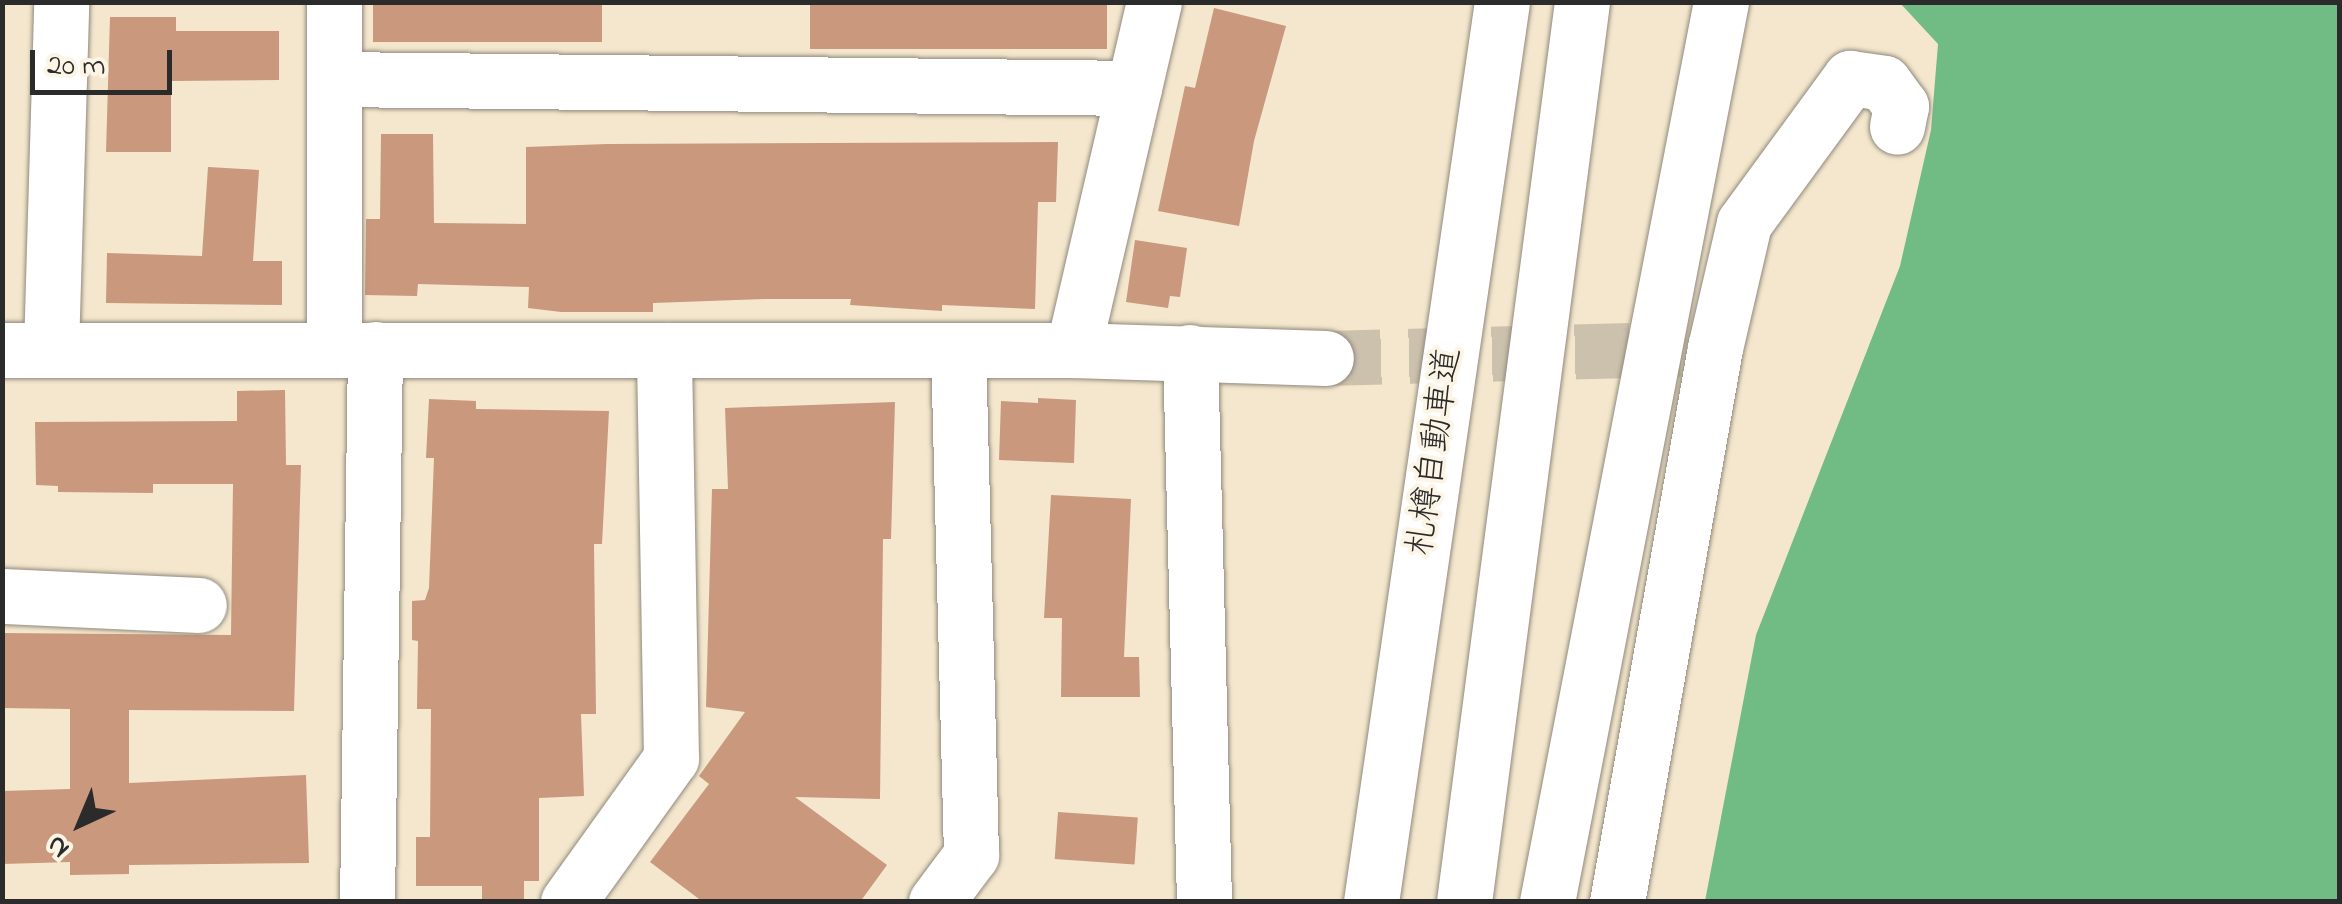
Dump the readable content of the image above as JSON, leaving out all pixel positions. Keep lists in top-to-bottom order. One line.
{"streets":{"main road":["札樽自動車道"]},"scale_bar":"20 m","north":"bottom left"}
